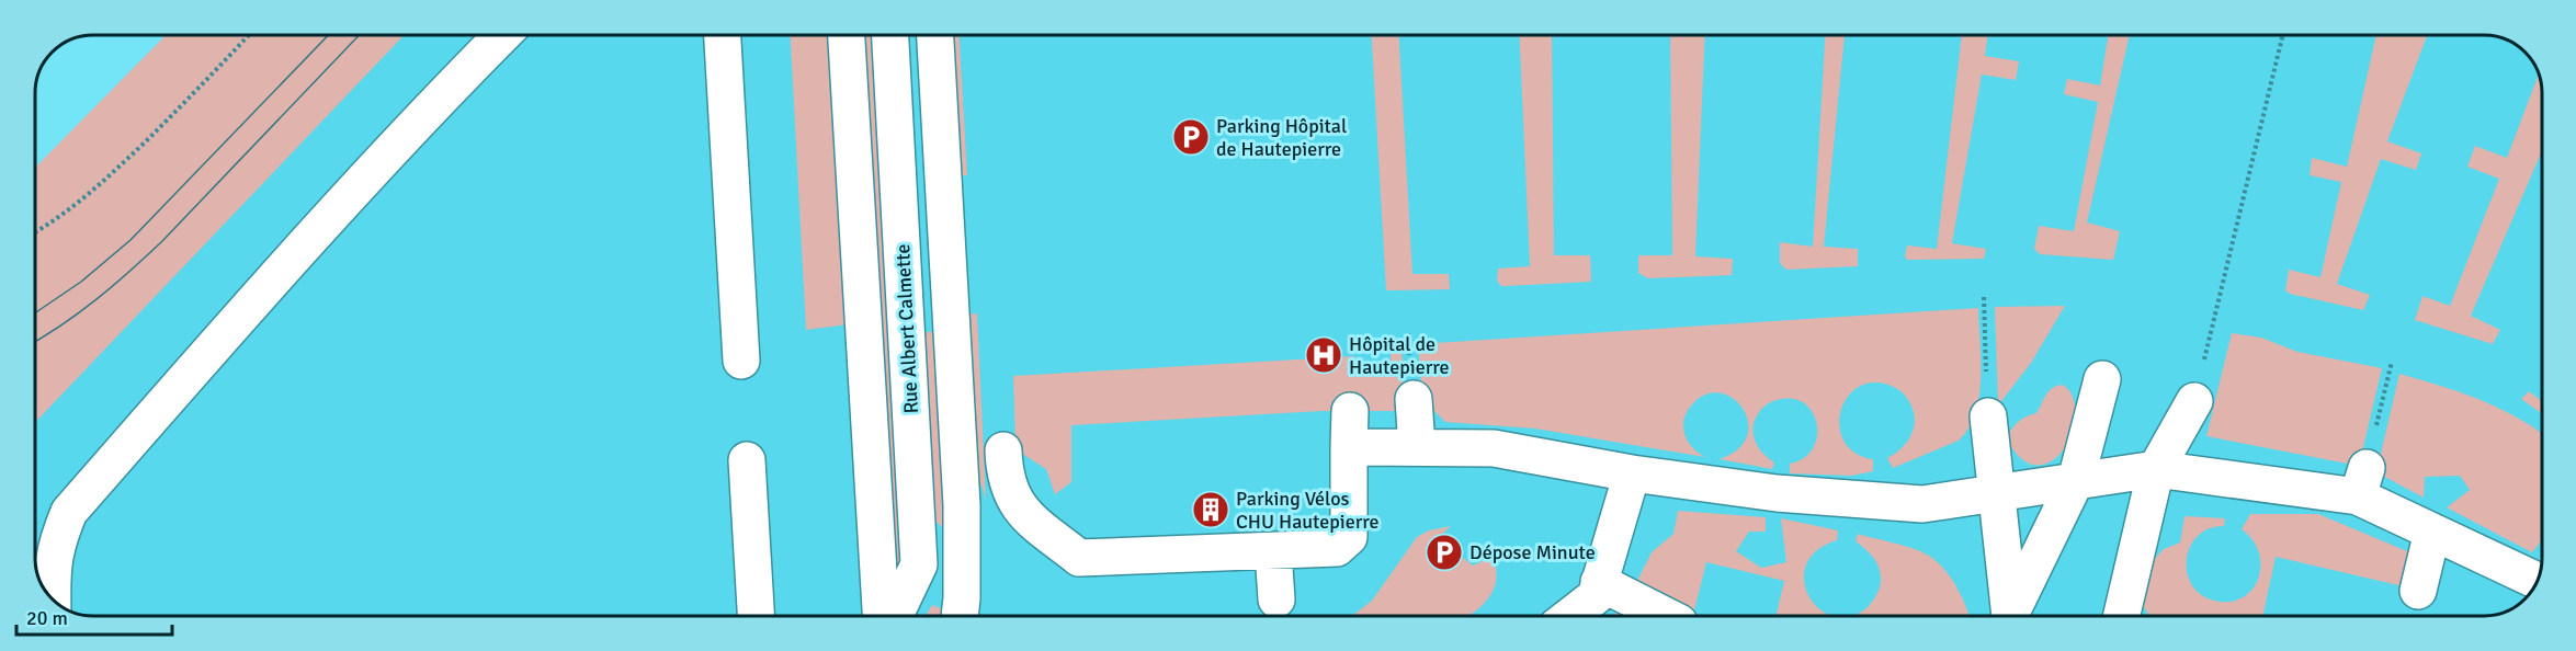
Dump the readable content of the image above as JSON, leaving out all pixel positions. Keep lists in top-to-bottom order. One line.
{"streets":{"street":["Rue Albert Calmette"]},"places":{"parking":["Parking Hôpital de Hautepierre","Dépose Minute"],"hospital":["Hôpital de Hautepierre"],"building":["Parking Vélos CHU Hautepierre"]},"scale_bar":"20 m"}
